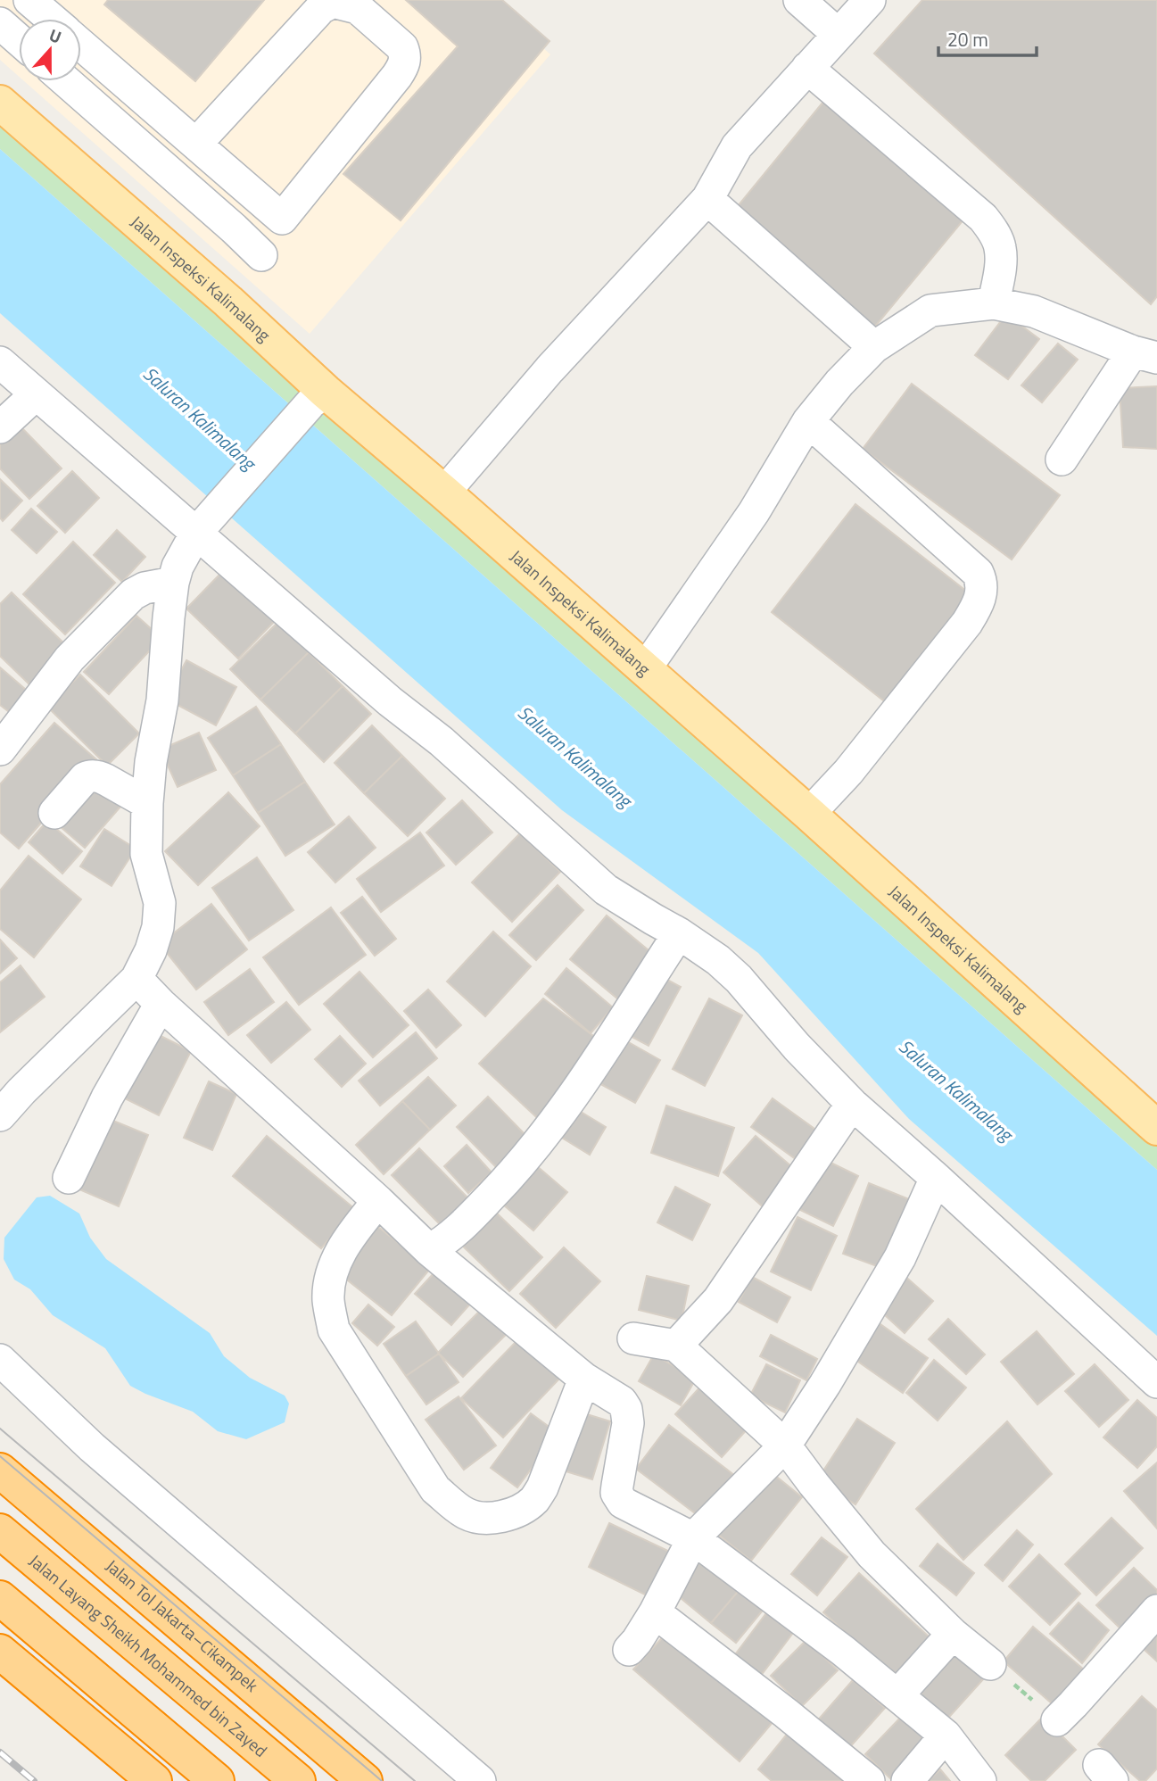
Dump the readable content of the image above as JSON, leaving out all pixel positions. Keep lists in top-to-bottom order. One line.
{"streets":{"highway":["Jalan Tol Jakarta–Cikampek","Jalan Layang Sheikh Mohammed bin Zayed"],"main road":["Jalan Inspeksi Kalimalang"]},"water":["Saluran Kalimalang"],"scale_bar":"20 m","north":"top"}
